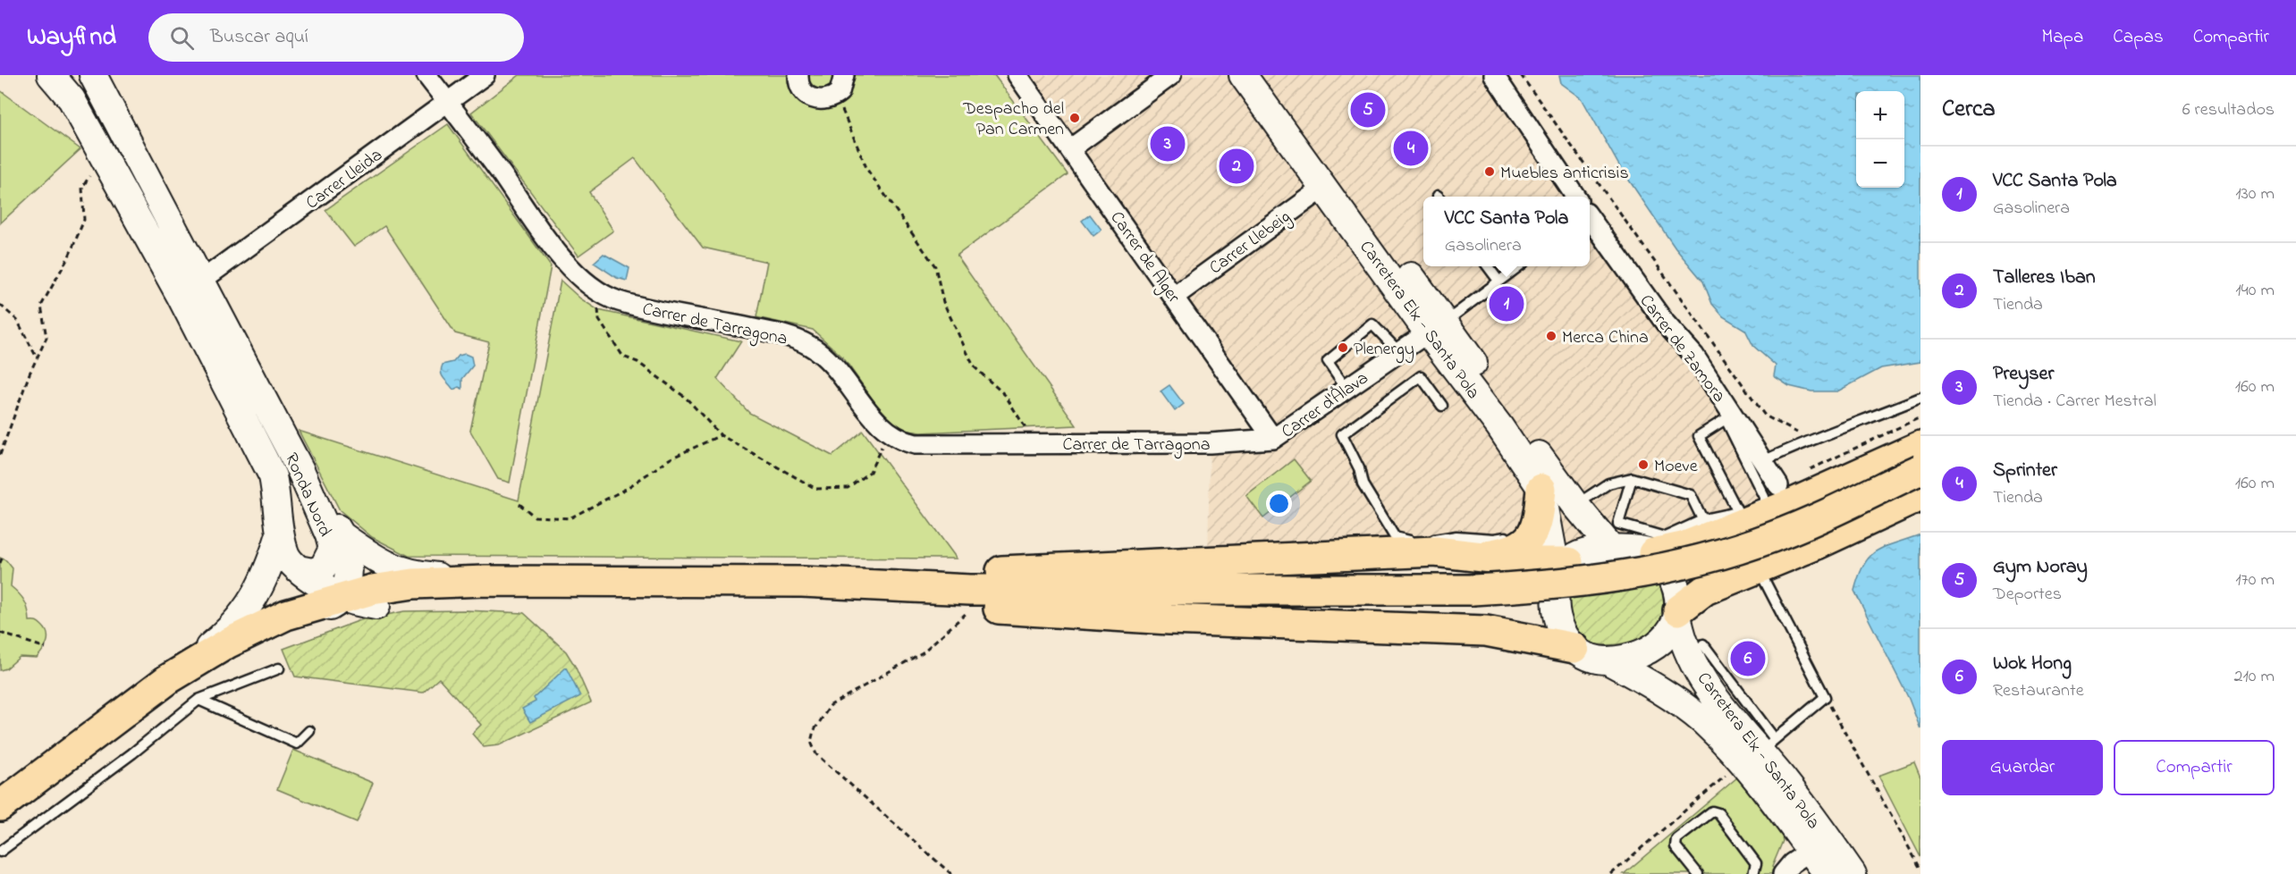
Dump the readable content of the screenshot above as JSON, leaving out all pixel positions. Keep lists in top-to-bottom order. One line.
{"streets":{"main road":["Carretera Elx - Santa Pola","Ronda Nord"],"street":["Carrer Lleida","Carrer Llebeig","Carrer de Alger","Carrer de Tarragona","Carrer de Zamora","Carrer d'Àlava"]},"crossings":[["Carrer Lleida","Carrer de Tarragona"],["Carrer Lleida","Ronda Nord"],["Carrer Llebeig","Carrer de Alger"],["Carrer Llebeig","Carretera Elx - Santa Pola"],["Carrer de Alger","Carrer de Tarragona"],["Carrer de Alger","Carrer d'Àlava"],["Carretera Elx - Santa Pola","Carrer d'Àlava"],["Carrer de Tarragona","Carrer d'Àlava"]],"places":["Despacho del Pan Carmen","Muebles anticrisis","Merca China","Plenergy","Moeve"],"page":{"header":"Wayfind","search":"Buscar aquí","nav":["Mapa","Capas","Compartir"],"heading":["Cerca","6 resultados"],"pins":["5","3","4","2","1","6"],"map_buttons":["+","−"],"list":[{"mark":"1","name":"VCC Santa Pola","note":"Gasolinera","value":"130 m"},{"mark":"2","name":"Talleres Iban","note":"Tienda","value":"140 m"},{"mark":"3","name":"Preyser","note":"Tienda · Carrer Mestral","value":"160 m"},{"mark":"4","name":"Sprinter","note":"Tienda","value":"160 m"},{"mark":"5","name":"Gym Noray","note":"Deportes","value":"170 m"},{"mark":"6","name":"Wok Hong","note":"Restaurante","value":"210 m"}],"popup":["VCC Santa Pola","Gasolinera"],"buttons":["Guardar","Compartir"]}}
